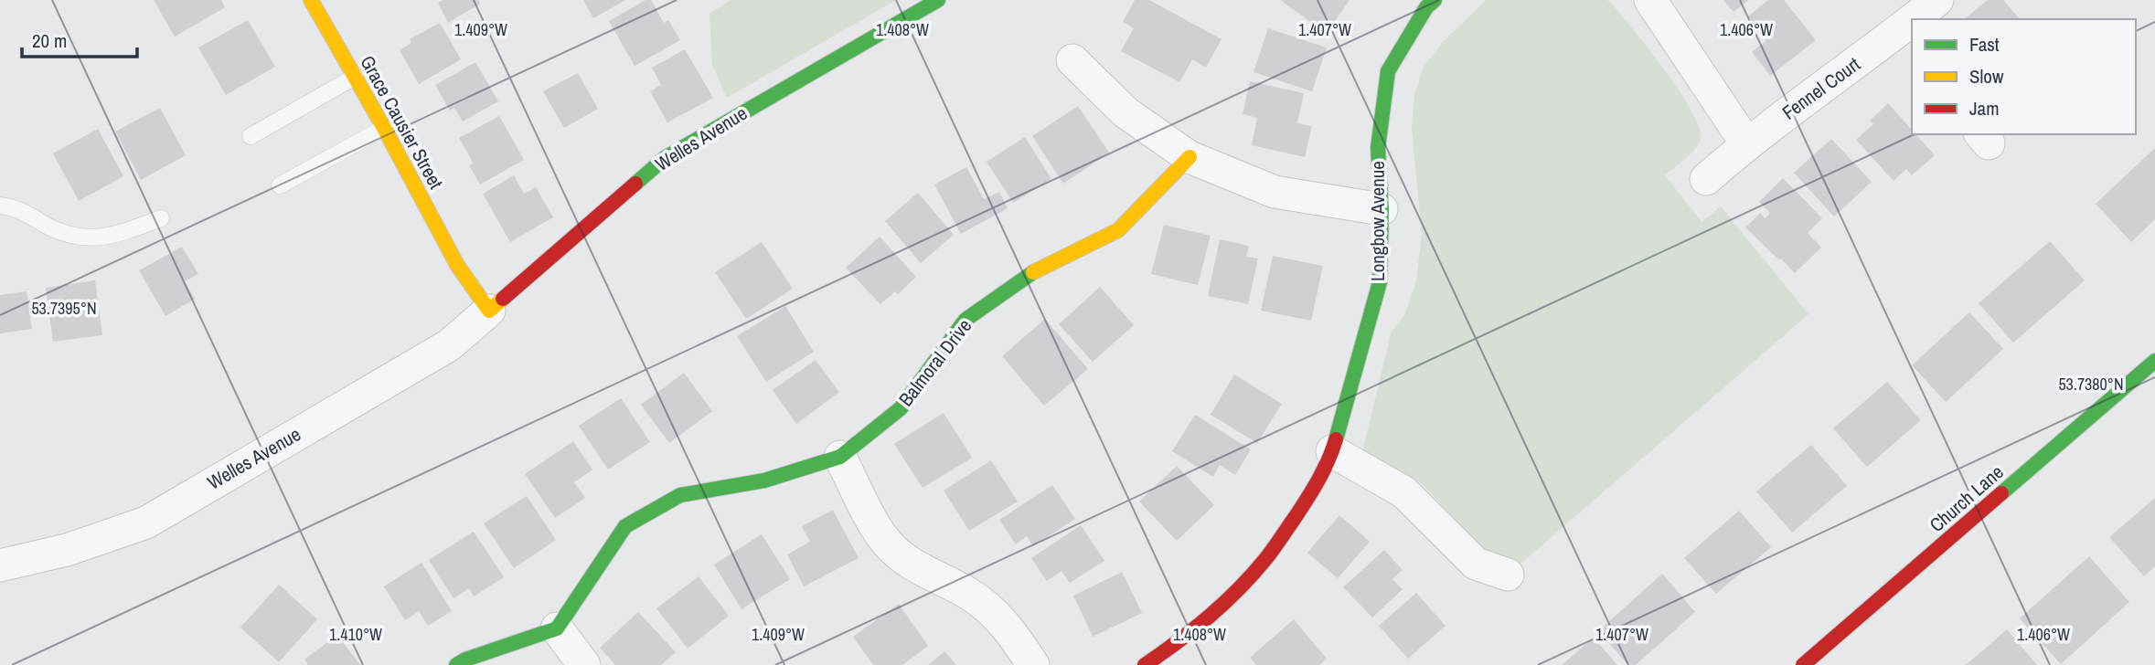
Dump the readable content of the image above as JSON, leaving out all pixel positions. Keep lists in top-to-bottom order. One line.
{"streets":{"street":["Fennel Court","Grace Causier Street","Welles Avenue","Longbow Avenue","Balmoral Drive","Church Lane"]},"crossings":[["Grace Causier Street","Welles Avenue"]],"legend":["Fast","Slow","Jam"],"scale_bar":"20 m","coordinates":["1.409°W","1.408°W","1.407°W","1.406°W","53.7395°N","53.7380°N","1.410°W"]}
